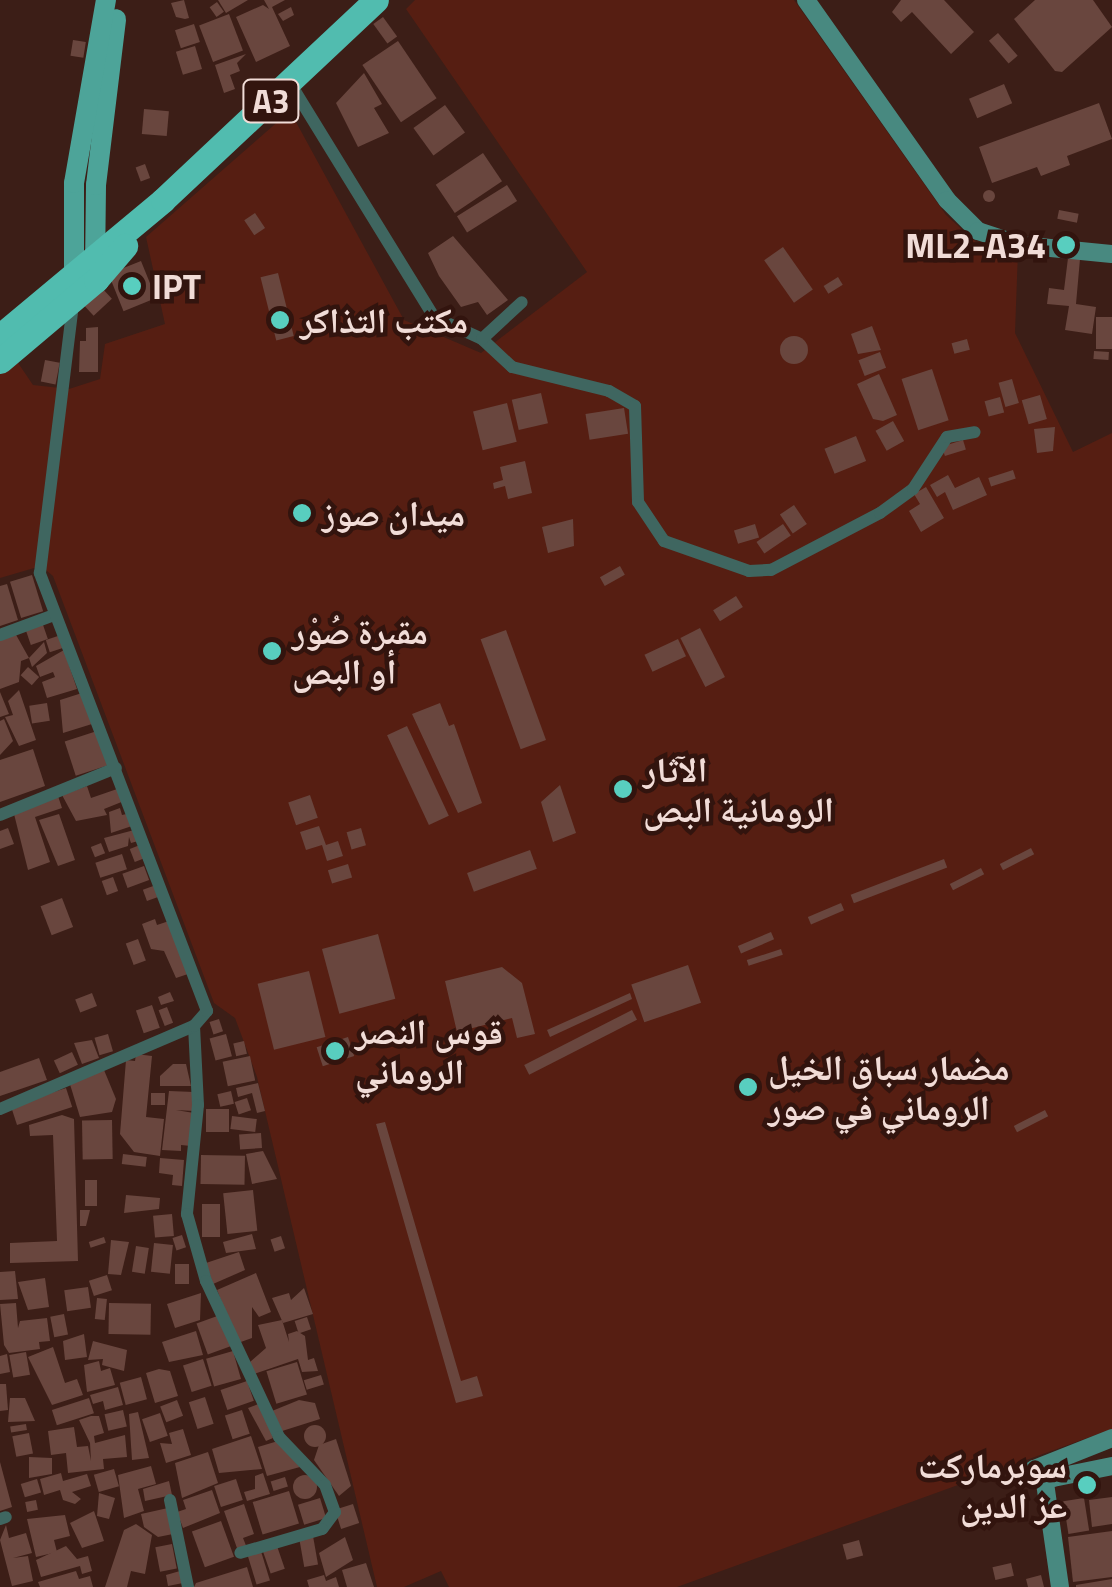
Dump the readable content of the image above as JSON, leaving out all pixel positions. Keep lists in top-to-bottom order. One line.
{"streets":{"highway":["A3"]},"places":["ML2-A34","IPT","مكتب التذاكر","ميدان صوز","مقبرة صُوْر أو البص","الآثار الرومانية البص","قوس النصر الروماني","مضمار سباق الخيل الروماني في صور","سوبرماركت عز الدين"]}
